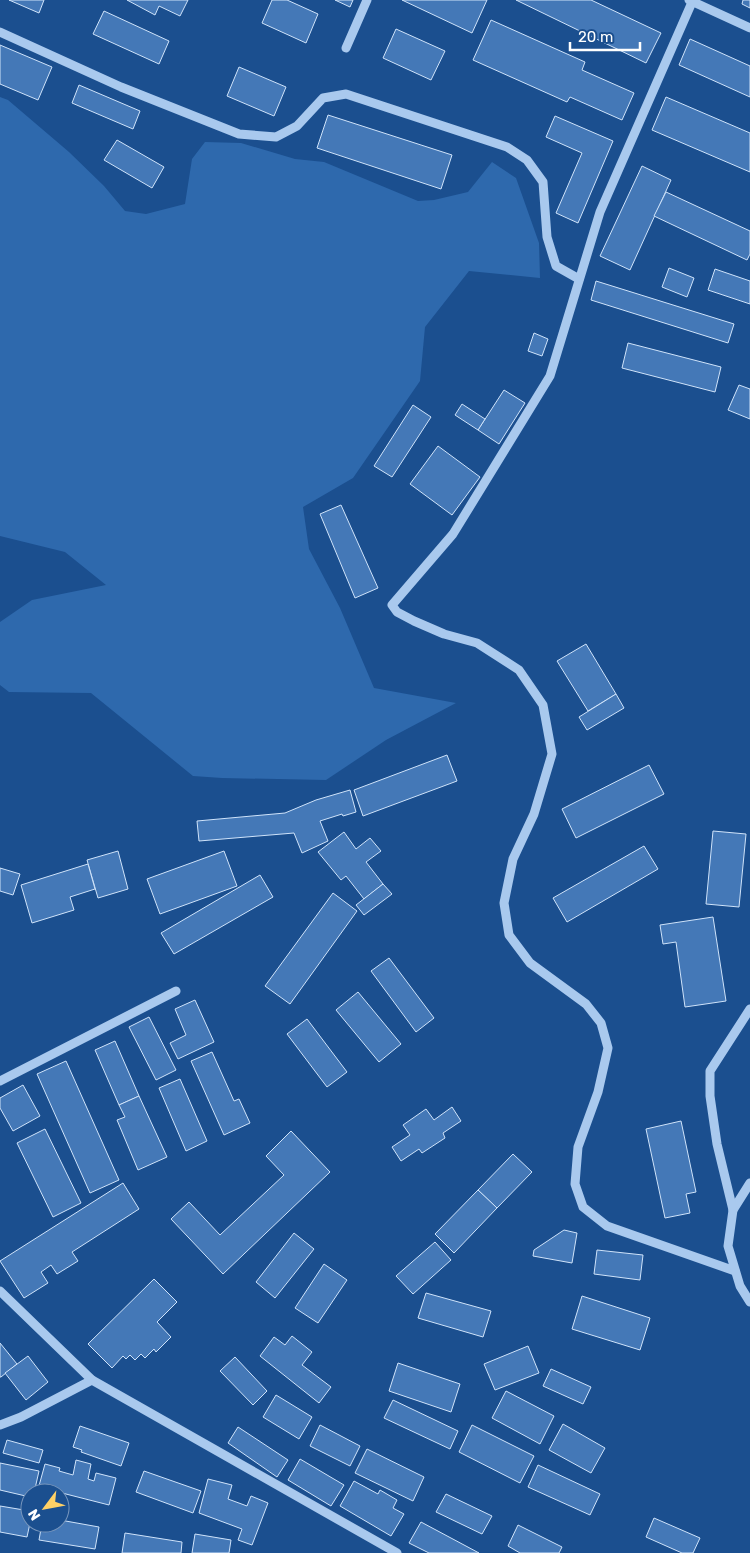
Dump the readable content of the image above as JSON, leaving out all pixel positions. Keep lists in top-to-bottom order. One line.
{"scale_bar":"20 m","north":"bottom left"}
